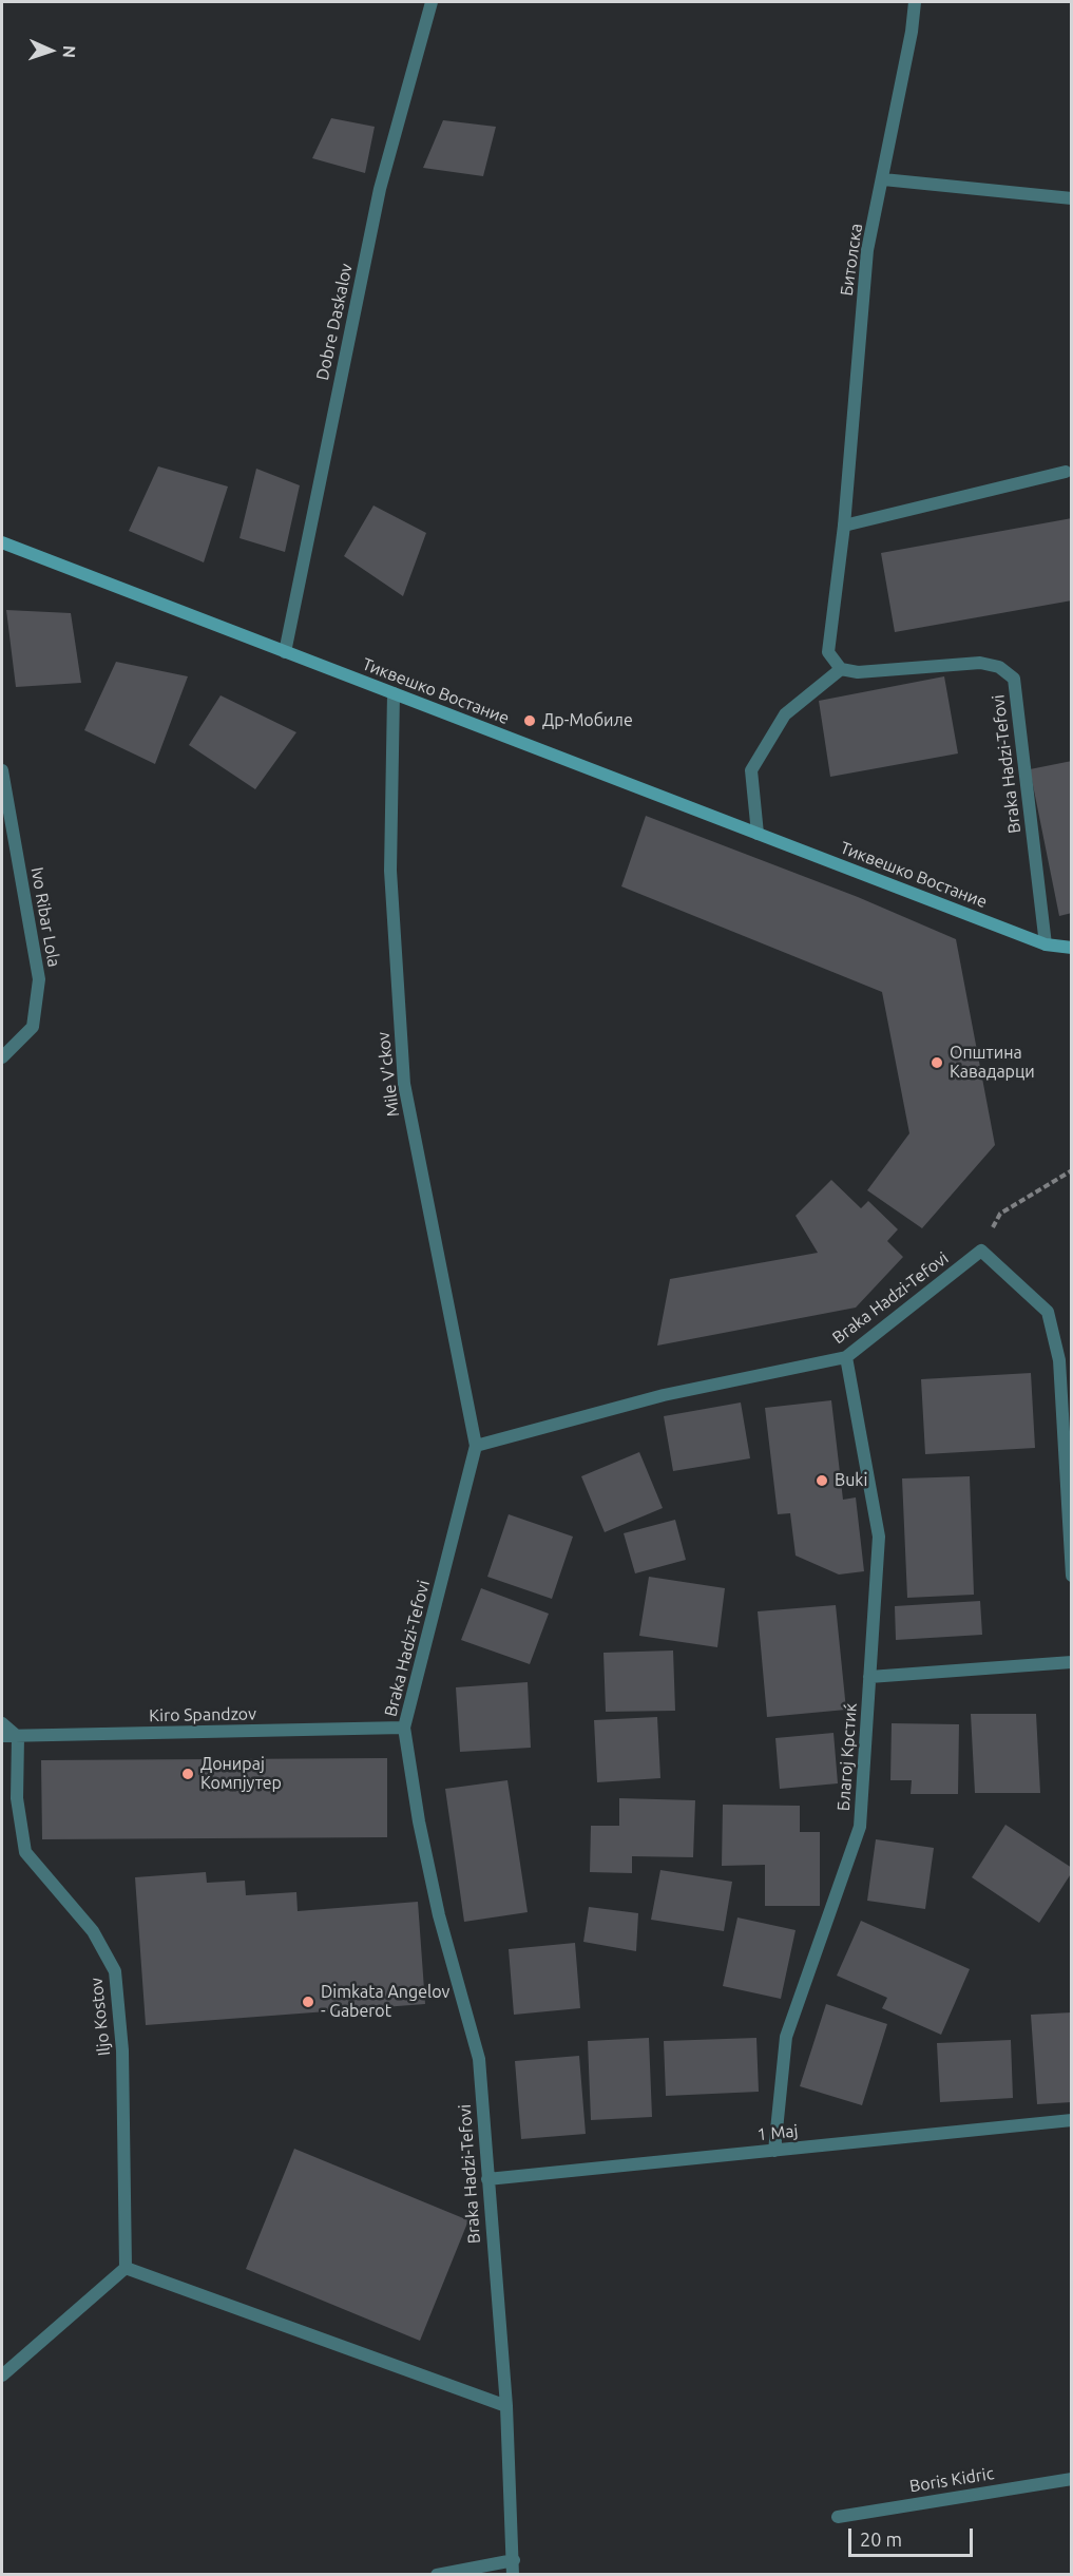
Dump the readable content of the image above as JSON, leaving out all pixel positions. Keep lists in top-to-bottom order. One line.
{"streets":{"main road":["Тиквешко Востание"],"street":["Битолска","Dobre Daskalov","Braka Hadzi-Tefovi","Ivo Ribar Lola","Mile V'ckov","Kiro Spandzov","Благој Крстиќ","Iljo Kostov","1 Maj","Boris Kidric"]},"crossings":[["Dobre Daskalov","Тиквешко Востание"],["Тиквешко Востание","Braka Hadzi-Tefovi"],["Тиквешко Востание","Mile V'ckov"],["Braka Hadzi-Tefovi","Mile V'ckov"],["Braka Hadzi-Tefovi","Kiro Spandzov"],["Braka Hadzi-Tefovi","Благој Крстиќ"],["Braka Hadzi-Tefovi","1 Maj"],["Kiro Spandzov","Iljo Kostov"],["Благој Крстиќ","1 Maj"]],"places":["Др-Мобиле","Општина Кавадарци","Buki","Донирај Компјутер","Dimkata Angelov - Gaberot"],"scale_bar":"20 m","north":"right"}
